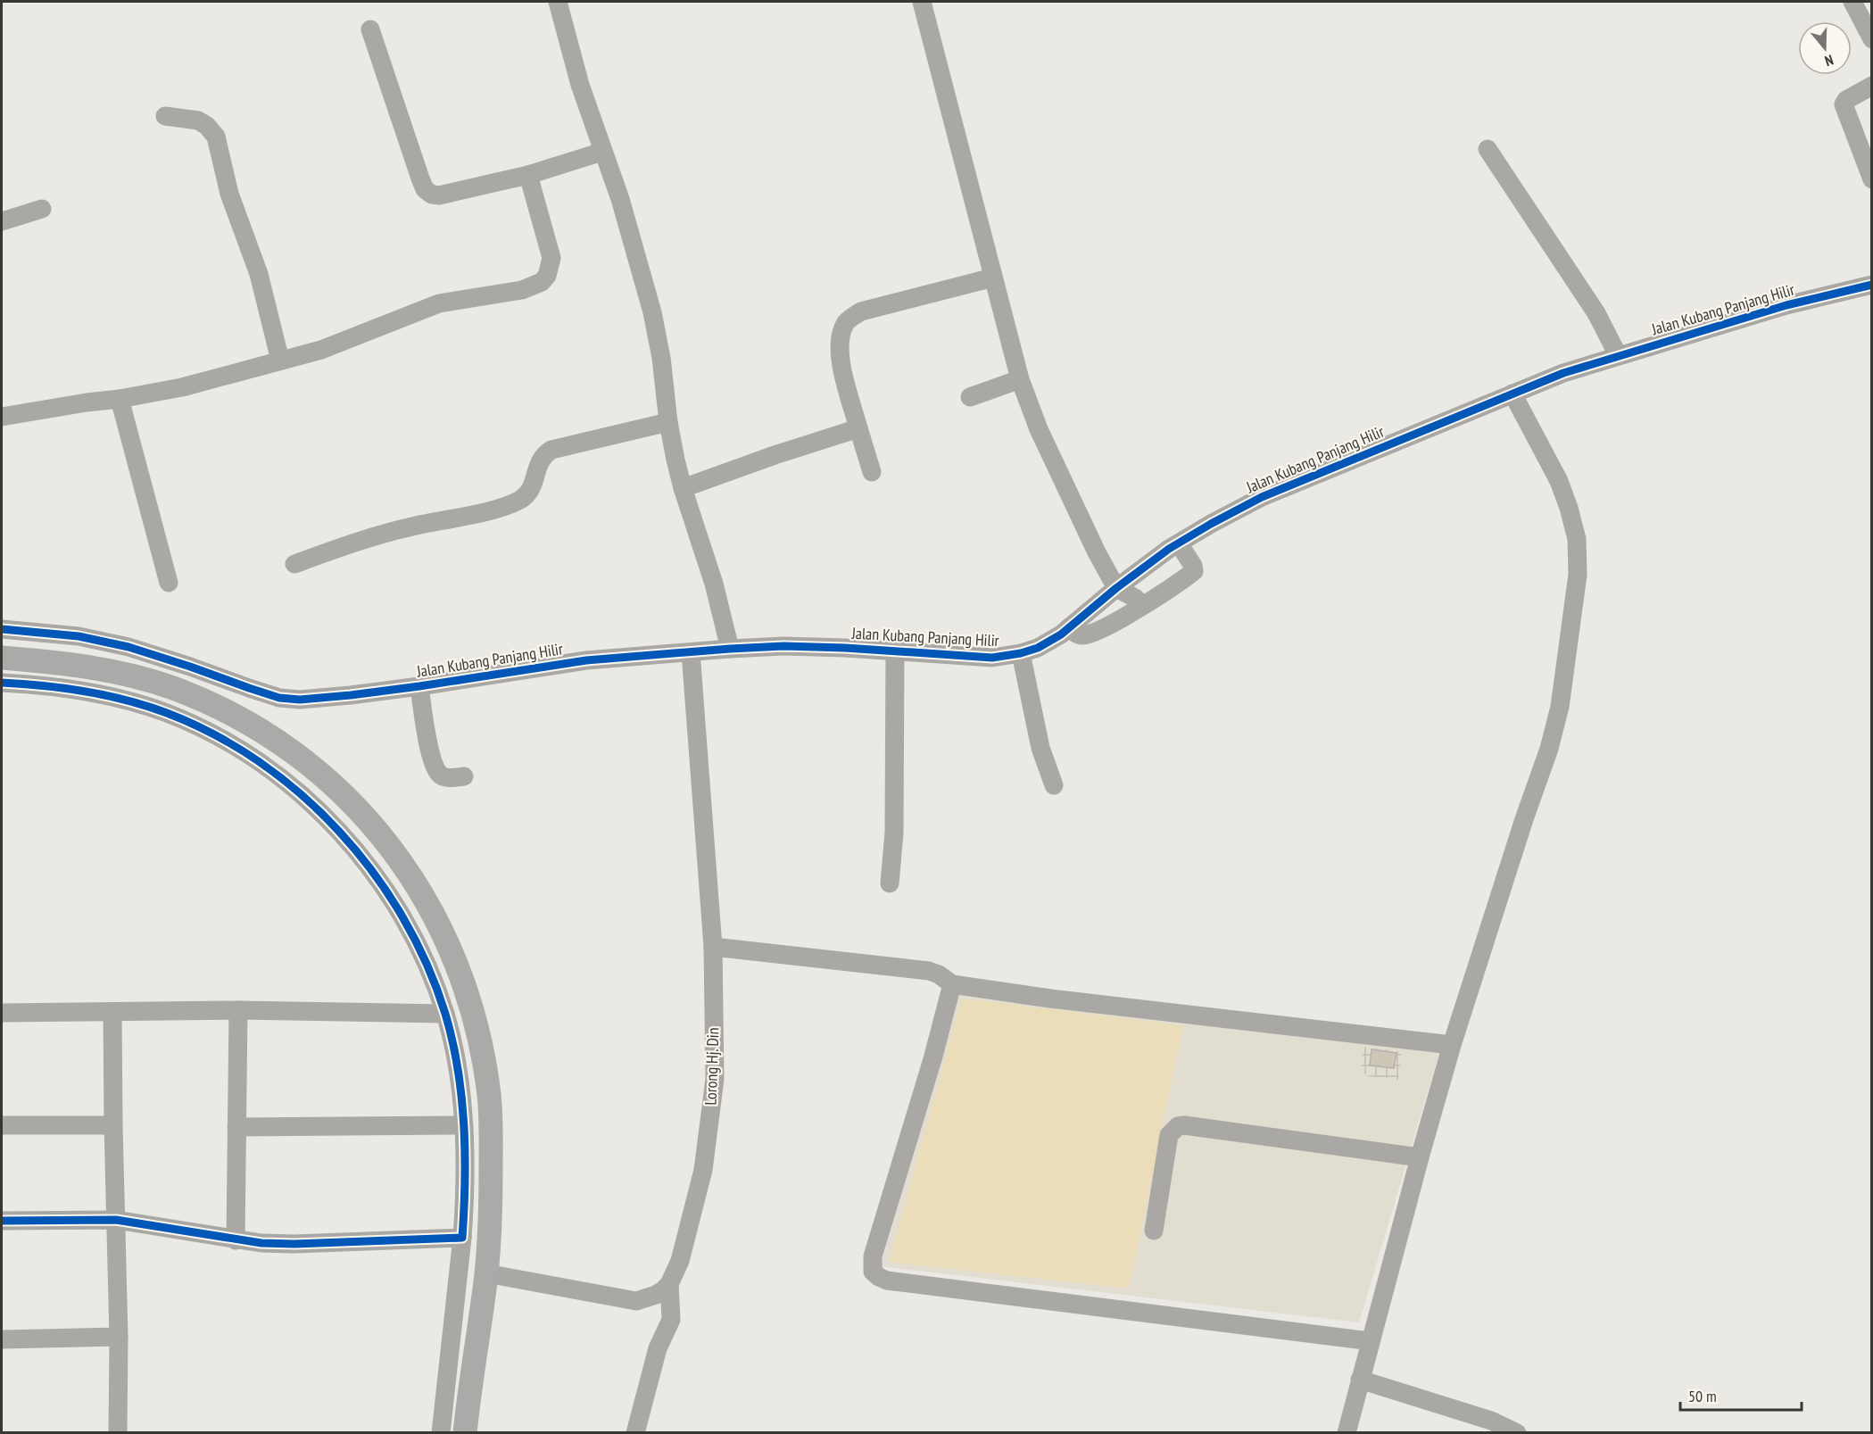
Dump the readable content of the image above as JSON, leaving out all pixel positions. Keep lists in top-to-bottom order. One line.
{"streets":{"street":["Jalan Kubang Panjang Hilir","Lorong Hj. Din"]},"crossings":[["Jalan Kubang Panjang Hilir","Lorong Hj. Din"]],"scale_bar":"50 m","north":"bottom"}
